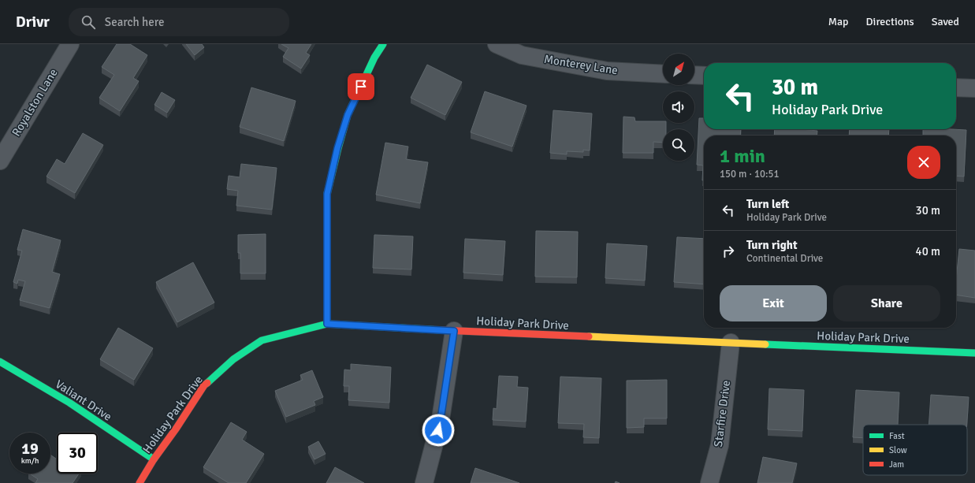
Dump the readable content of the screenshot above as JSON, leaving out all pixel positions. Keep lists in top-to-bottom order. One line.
{"streets":{"street":["Monterey Lane","Royalston Lane","Holiday Park Drive","Valiant Drive","Starfire Drive"]},"crossings":[["Holiday Park Drive","Valiant Drive"],["Holiday Park Drive","Starfire Drive"]],"legend":["Fast","Slow","Jam"],"north":"top right","page":{"header":"Drivr","search":"Search here","nav":["Map","Directions","Saved"],"turn":["30 m","Holiday Park Drive"],"heading":["1 min","150 m · 10:51"],"list":[{"name":"Turn left","note":"Holiday Park Drive","value":"30 m"},{"name":"Turn right","note":"Continental Drive","value":"40 m"}],"buttons":["Exit","Share"],"speed":"19 km/h","limit":"30"}}
